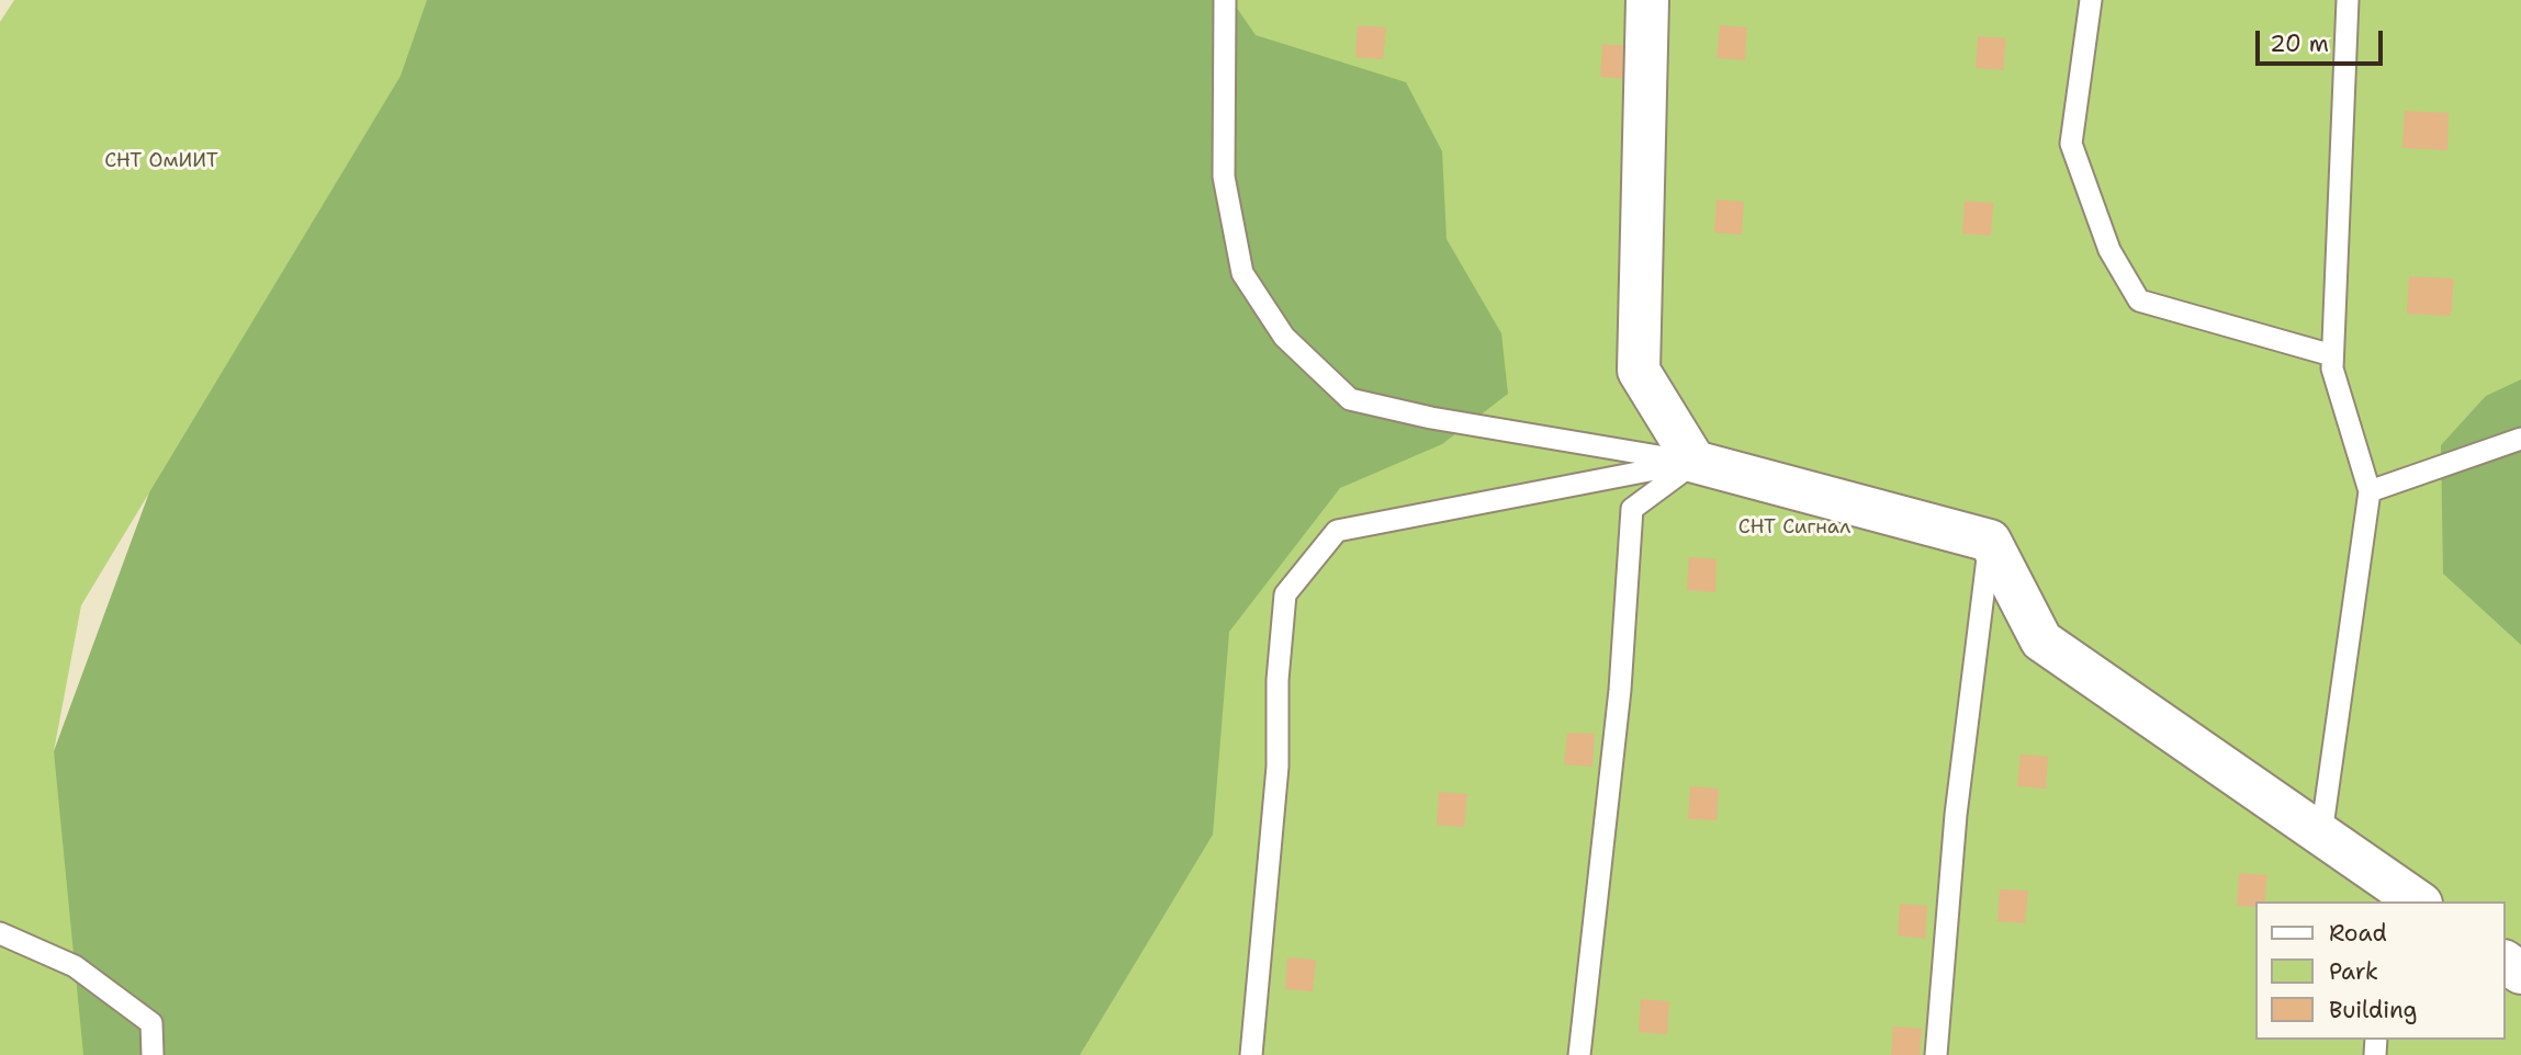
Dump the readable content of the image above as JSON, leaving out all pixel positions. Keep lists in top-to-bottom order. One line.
{"parks":["СНТ ОмИИТ","СНТ Сигнал"],"legend":["Road","Park","Building"],"scale_bar":"20 m"}
